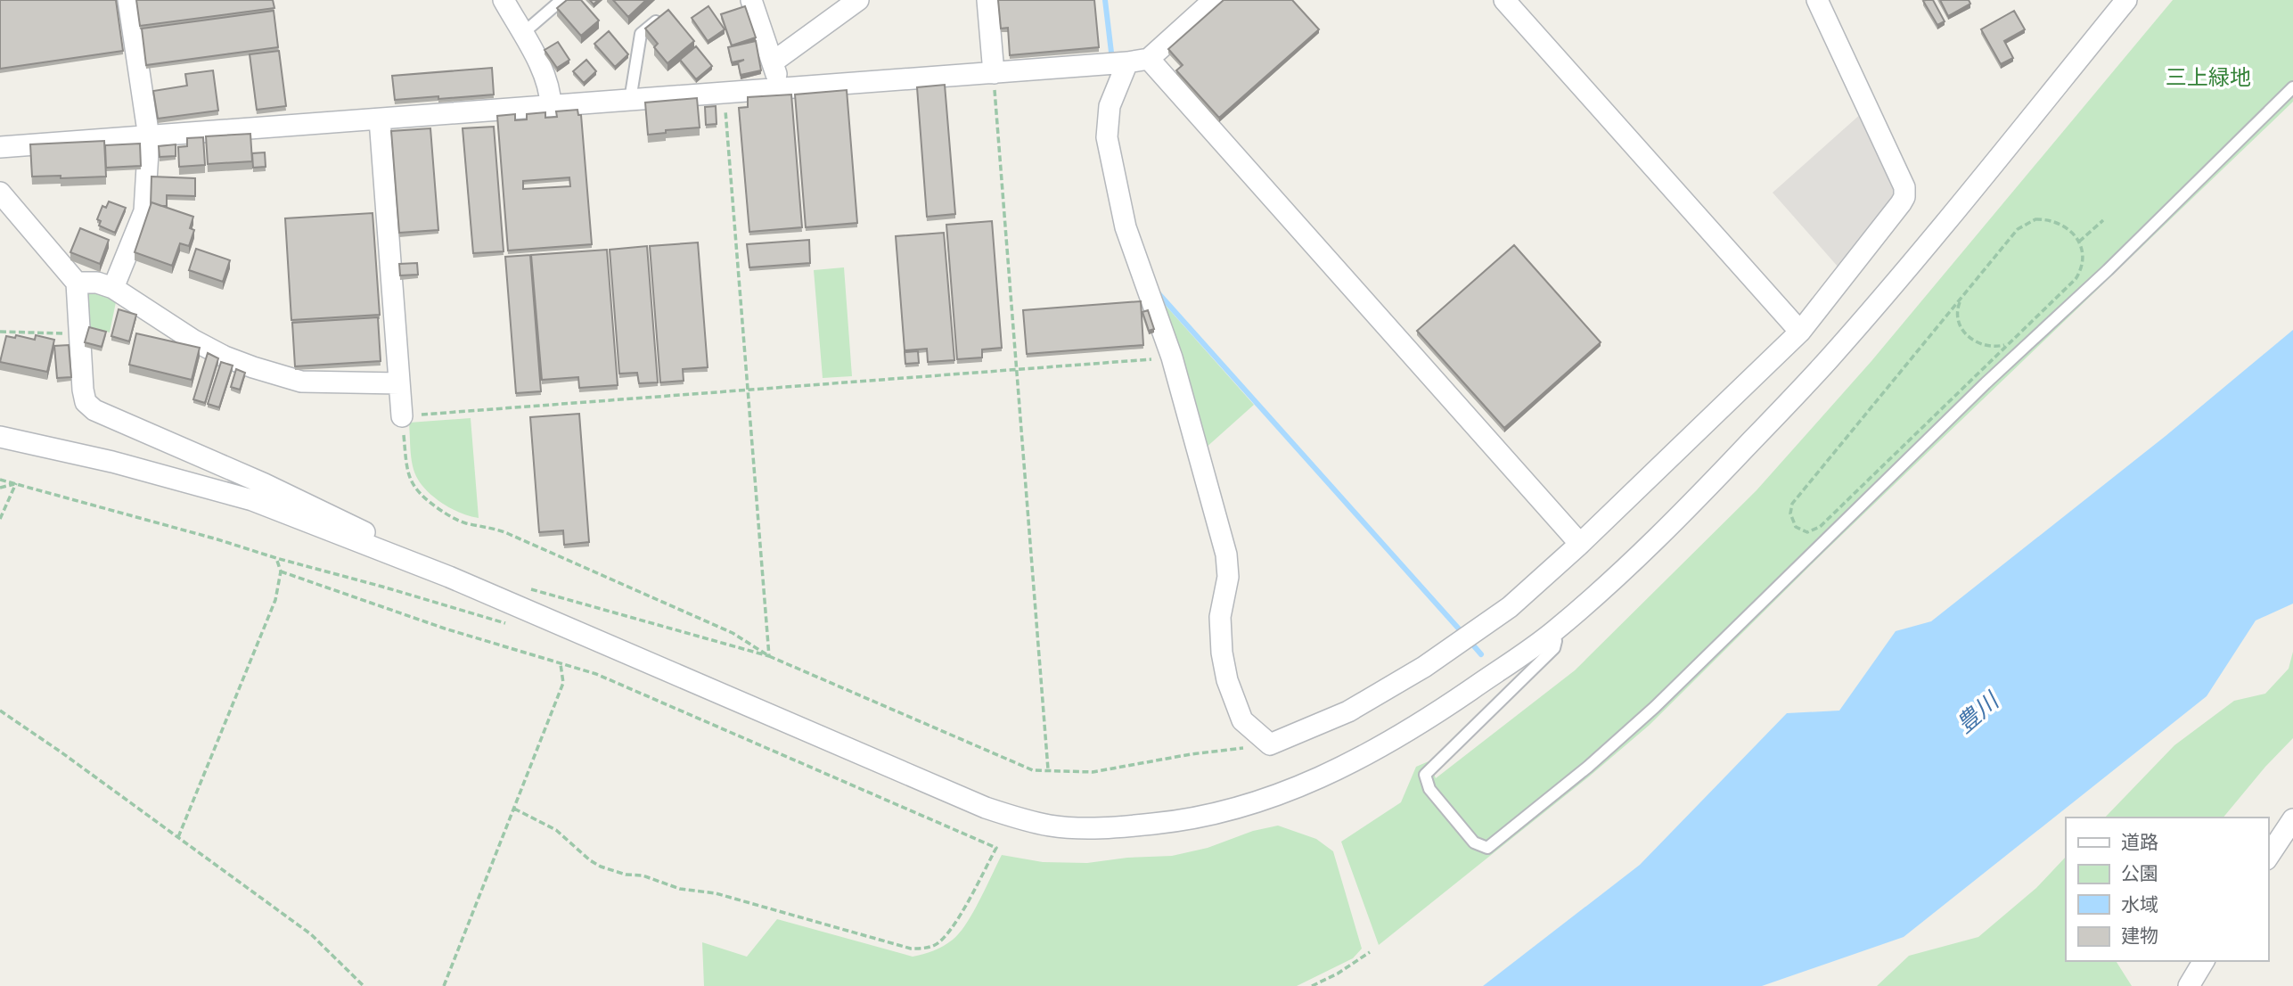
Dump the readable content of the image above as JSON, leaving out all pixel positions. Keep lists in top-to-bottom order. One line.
{"water":["豊川"],"parks":["三上緑地"],"legend":["道路","公園","水域","建物"]}
